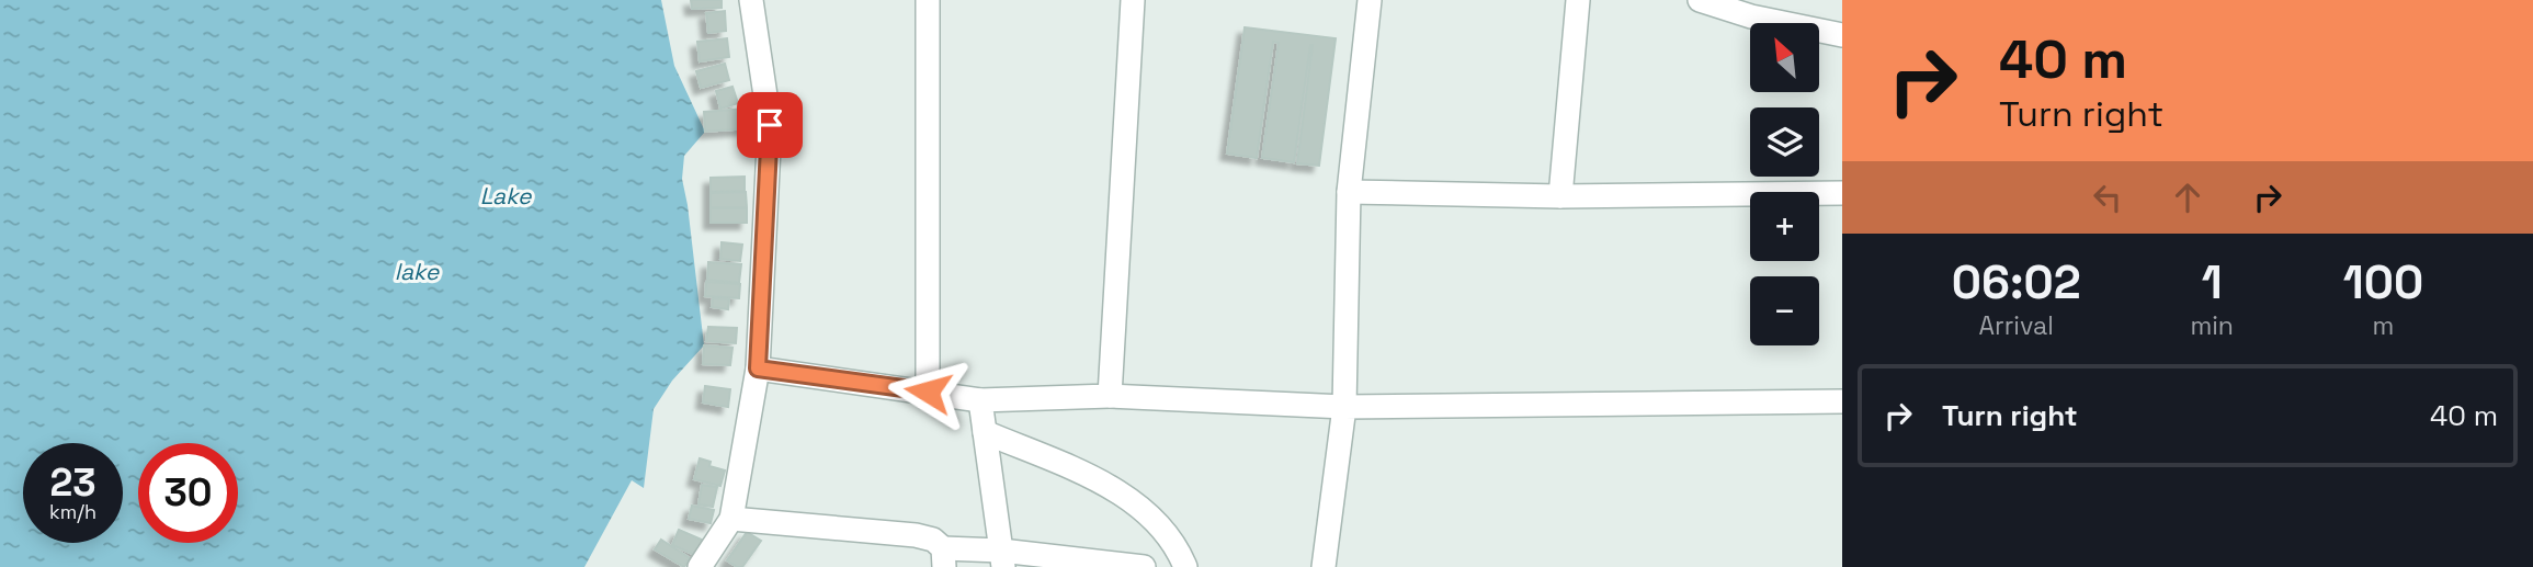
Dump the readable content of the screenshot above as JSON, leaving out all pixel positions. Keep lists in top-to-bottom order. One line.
{"water":["Lake","lake"],"north":"top left","page":{"turn":["40 m","Turn right"],"map_buttons":["+","−"],"eta":["06:02","Arrival","1","min","100","m"],"list":[{"name":"Turn right","value":"40 m"}],"speed":"23 km/h","limit":"30"}}
